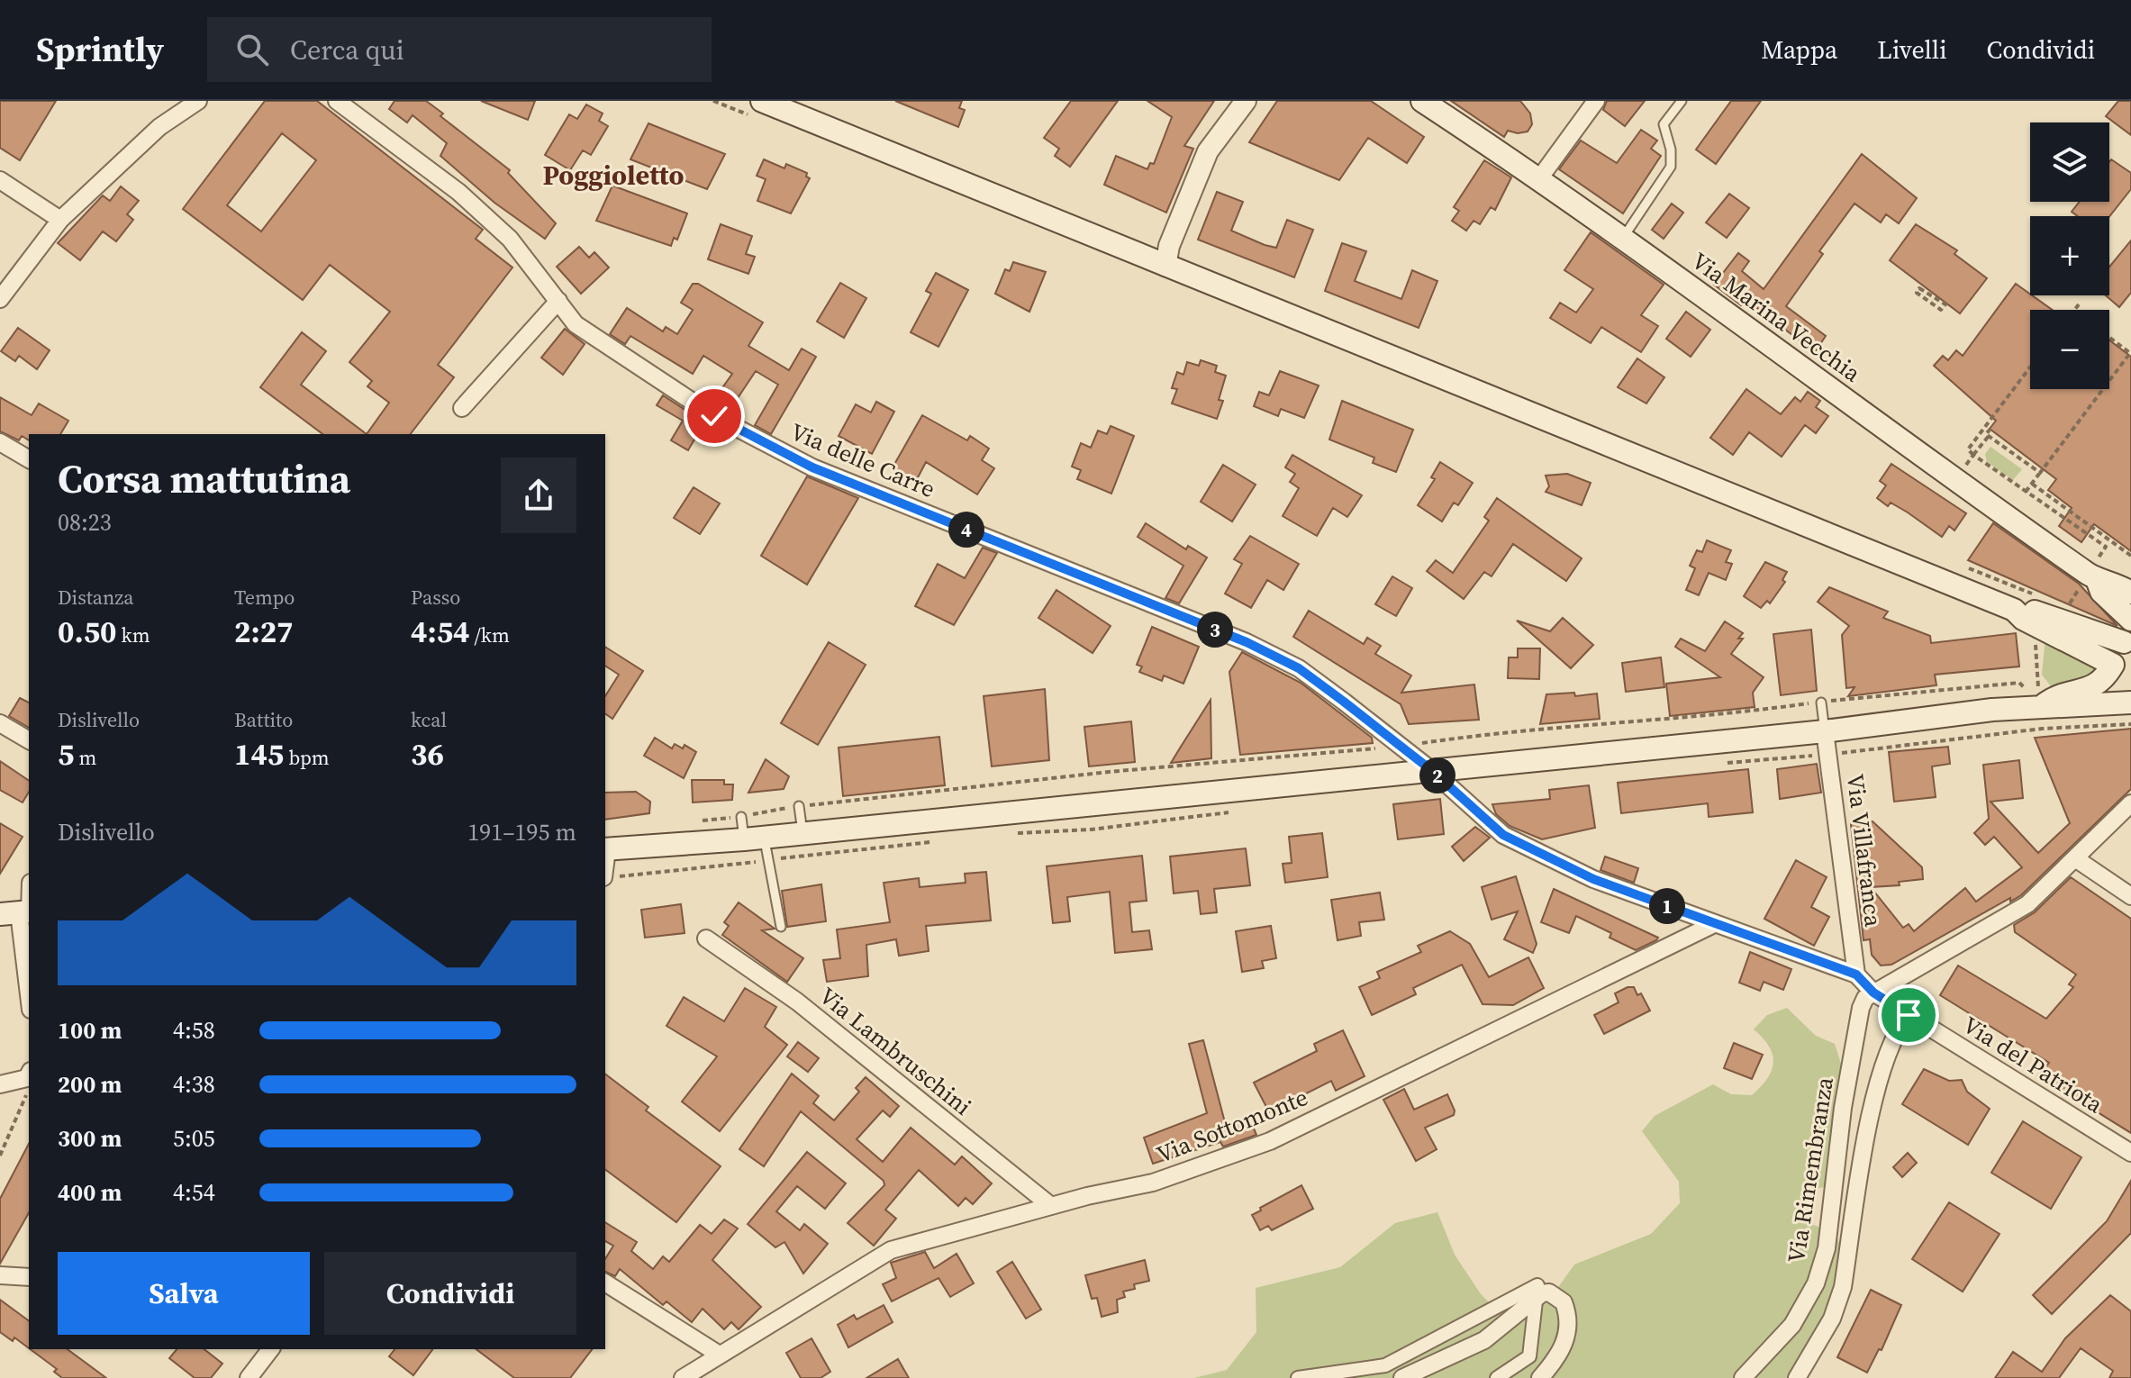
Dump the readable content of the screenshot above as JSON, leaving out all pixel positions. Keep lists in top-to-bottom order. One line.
{"streets":{"main road":["Via Marina Vecchia"],"street":["Via delle Carre","Via Villafranca","Via Lambruschini","Via del Patriota","Via Sottomonte","Via Rimembranza"]},"crossings":[["Via delle Carre","Via Villafranca"],["Via delle Carre","Via del Patriota"],["Via delle Carre","Via Sottomonte"],["Via Villafranca","Via del Patriota"],["Via Lambruschini","Via Sottomonte"],["Via del Patriota","Via Rimembranza"]],"districts":["Poggioletto"],"page":{"header":"Sprintly","search":"Cerca qui","nav":["Mappa","Livelli","Condividi"],"map_buttons":["+","−"],"heading":["Corsa mattutina","08:23"],"pins":["4","3","2","1"],"stats":[["Distanza","0.50 km"],["Tempo","2:27"],["Passo","4:54 /km"],["Dislivello","5 m"],["Battito","145 bpm"],["kcal","36"]],"chart":["Dislivello","191–195 m"],"list":[{"name":"100 m","note":"4:58"},{"name":"200 m","note":"4:38"},{"name":"300 m","note":"5:05"},{"name":"400 m","note":"4:54"}],"buttons":["Salva","Condividi"]}}
